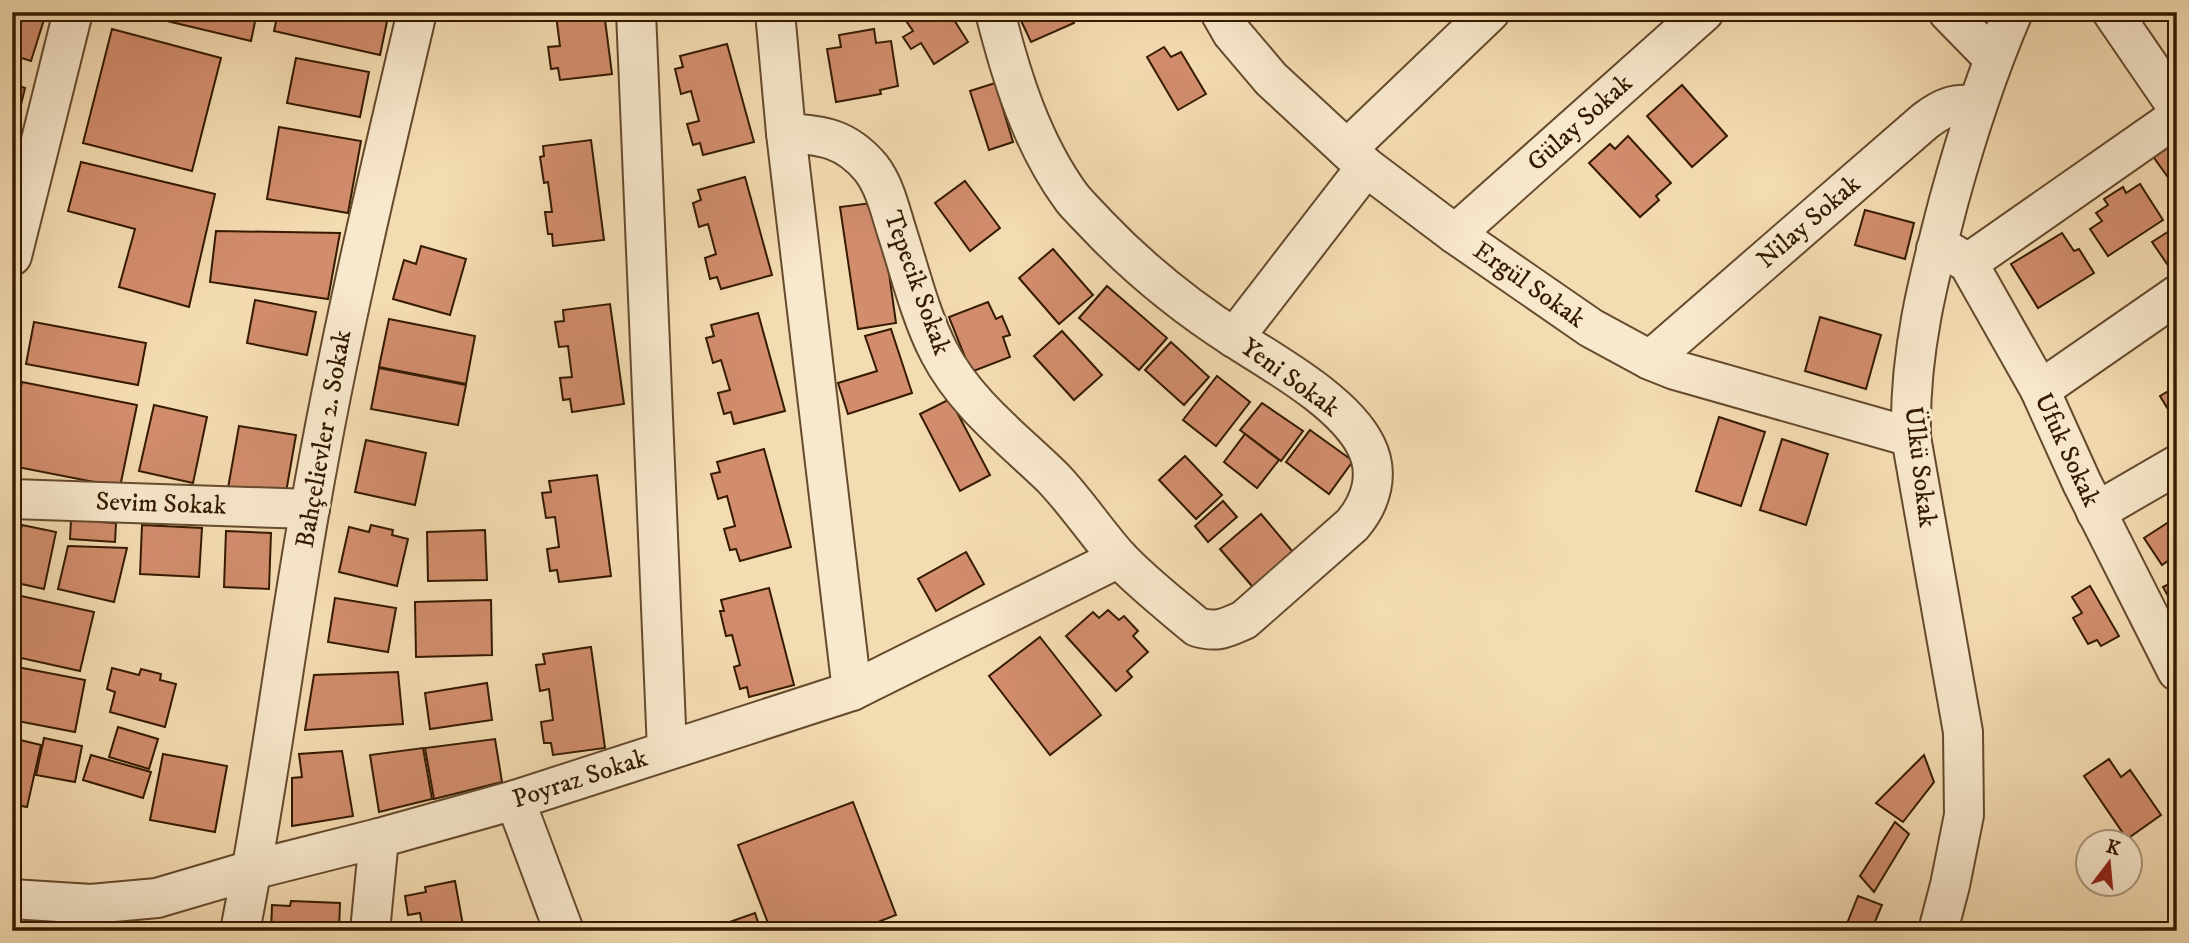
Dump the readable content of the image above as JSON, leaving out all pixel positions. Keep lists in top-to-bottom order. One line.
{"streets":{"street":["Gülay Sokak","Nilay Sokak","Tepecik Sokak","Ergül Sokak","Yeni Sokak","Bahçelievler 2. Sokak","Ufuk Sokak","Ülkü Sokak","Sevim Sokak","Poyraz Sokak"]},"crossings":[["Gülay Sokak","Ergül Sokak"],["Nilay Sokak","Ergül Sokak"],["Nilay Sokak","Ülkü Sokak"],["Tepecik Sokak","Yeni Sokak"],["Tepecik Sokak","Poyraz Sokak"],["Ergül Sokak","Ülkü Sokak"],["Yeni Sokak","Poyraz Sokak"],["Bahçelievler 2. Sokak","Sevim Sokak"],["Bahçelievler 2. Sokak","Poyraz Sokak"],["Ufuk Sokak","Ülkü Sokak"]],"north":"top"}
